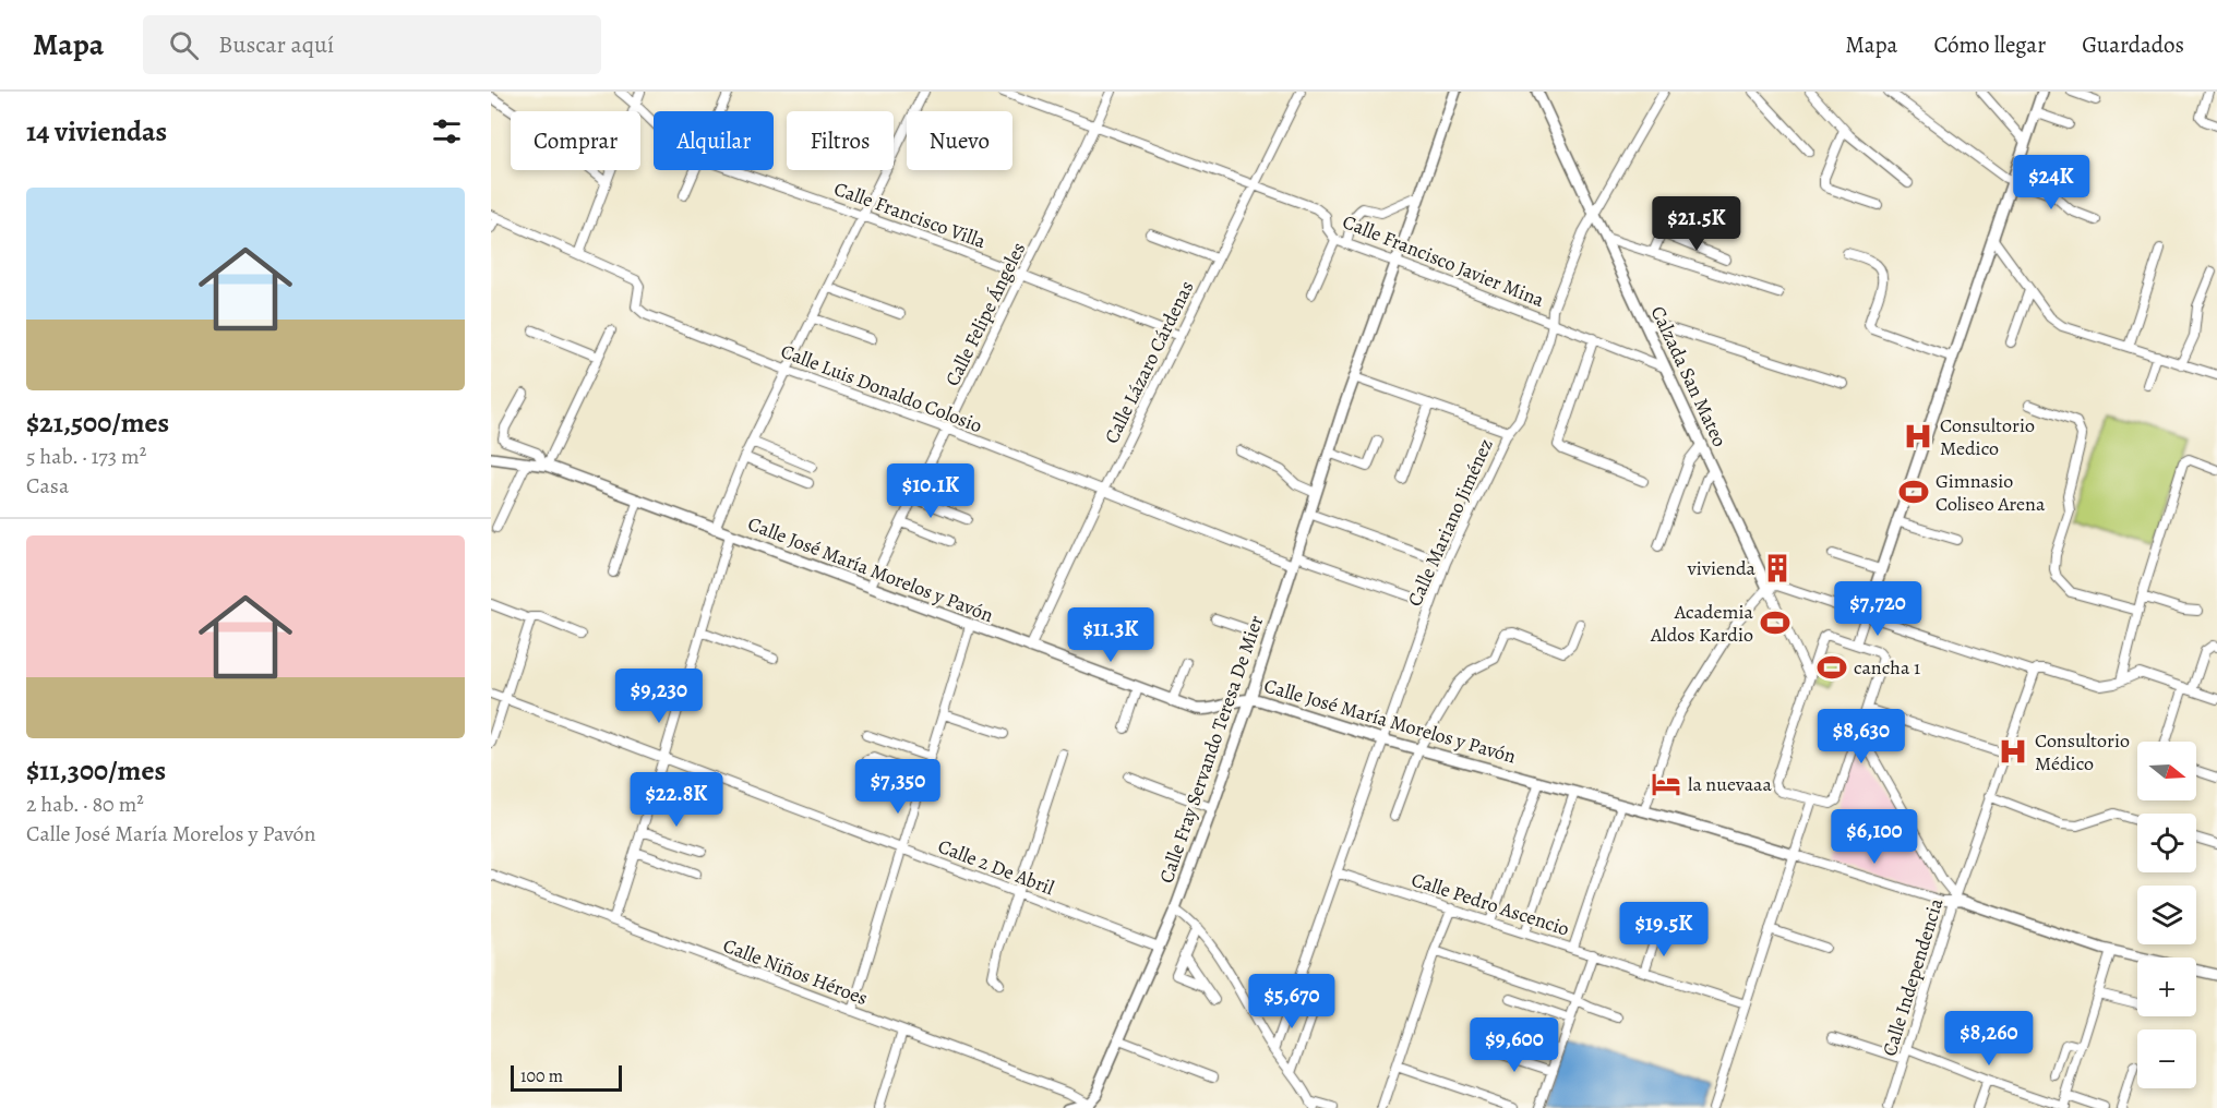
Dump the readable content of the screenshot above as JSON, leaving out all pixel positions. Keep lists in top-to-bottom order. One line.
{"streets":{"main road":["Calzada San Mateo","Calle José María Morelos y Pavón","Calle Fray Servando Teresa De Mier"],"street":["Calle Francisco Villa","Calle Francisco Javier Mina","Calle Felipe Ángeles","Calle Lázaro Cárdenas","Calle Luis Donaldo Colosio","Calle Mariano Jiménez","Calle 2 De Abril","Calle Pedro Ascencio","Calle Niños Héroes","Calle Independencia"]},"crossings":[["Calle Francisco Villa","Calle Felipe Ángeles"],["Calle Francisco Villa","Calle Lázaro Cárdenas"],["Calle Francisco Javier Mina","Calle Felipe Ángeles"],["Calle Francisco Javier Mina","Calle Lázaro Cárdenas"],["Calle Francisco Javier Mina","Calzada San Mateo"],["Calle Francisco Javier Mina","Calle Mariano Jiménez"],["Calle Francisco Javier Mina","Calle Fray Servando Teresa De Mier"],["Calle Felipe Ángeles","Calle Luis Donaldo Colosio"],["Calle Felipe Ángeles","Calle José María Morelos y Pavón"],["Calle Lázaro Cárdenas","Calle Luis Donaldo Colosio"],["Calle Lázaro Cárdenas","Calle José María Morelos y Pavón"],["Calzada San Mateo","Calle Mariano Jiménez"],["Calle Luis Donaldo Colosio","Calle Mariano Jiménez"],["Calle Luis Donaldo Colosio","Calle Fray Servando Teresa De Mier"],["Calle Mariano Jiménez","Calle José María Morelos y Pavón"],["Calle Mariano Jiménez","Calle Pedro Ascencio"],["Calle José María Morelos y Pavón","Calle Fray Servando Teresa De Mier"],["Calle José María Morelos y Pavón","Calle Independencia"],["Calle Fray Servando Teresa De Mier","Calle 2 De Abril"],["Calle Fray Servando Teresa De Mier","Calle Niños Héroes"]],"places":{"hospital":["Consultorio Medico","Consultorio Médico"],"sports":["Gimnasio Coliseo Arena","Academia Aldos Kardio","cancha 1"],"building":["vivienda"],"hotel":["la nuevaaa"]},"scale_bar":"100 m","north":"right","page":{"header":"Mapa","search":"Buscar aquí","nav":["Mapa","Cómo llegar","Guardados"],"heading":"14 viviendas","chip":["Comprar","Alquilar","Filtros","Nuevo"],"price":["$24K","$21.5K","$10.1K","$7,720","$11.3K","$9,230","$8,630","$7,350","$22.8K","$6,100","$19.5K","$5,670","$8,260","$9,600"],"list":[{"name":"$21,500/mes","note":"5 hab. · 173 m² · Casa"},{"name":"$11,300/mes","note":"2 hab. · 80 m² · Calle José María Morelos y Pavón"}],"map_buttons":["+","−"],"scale":"100 m"}}
